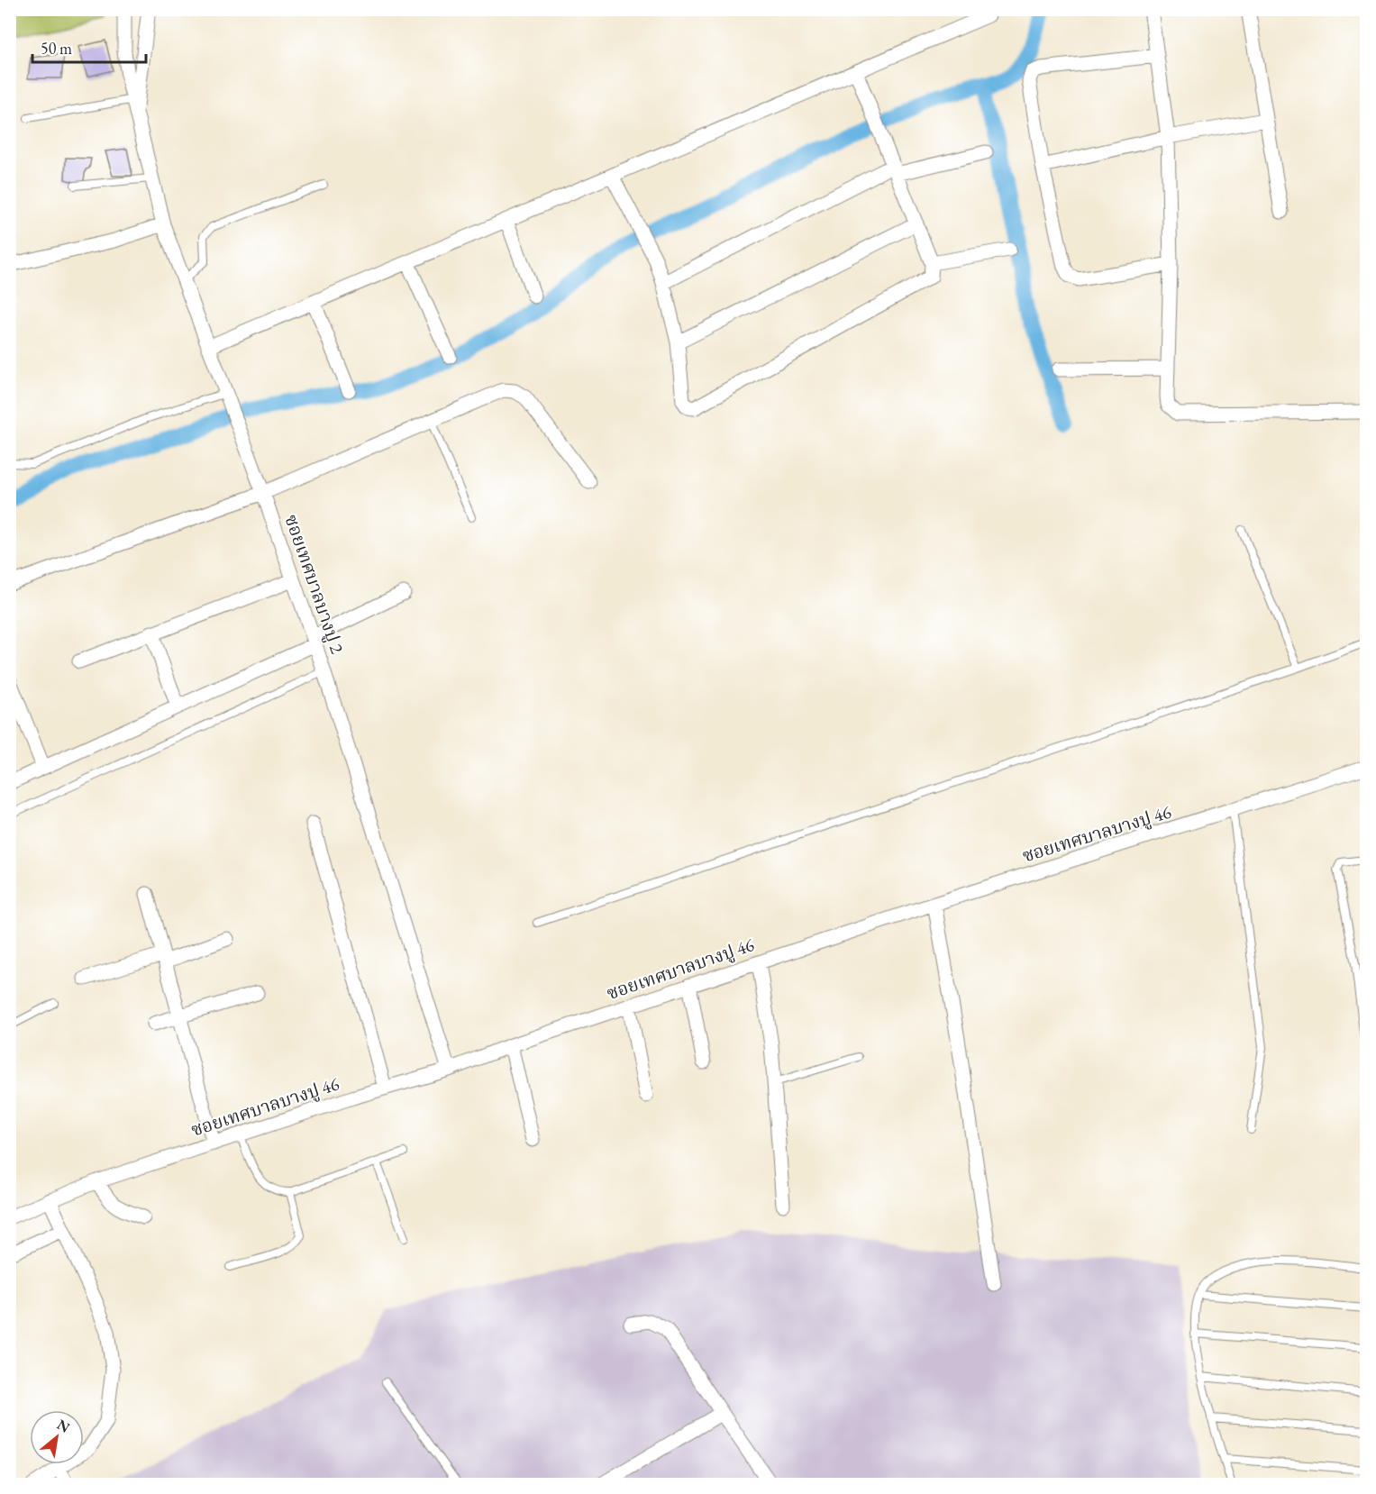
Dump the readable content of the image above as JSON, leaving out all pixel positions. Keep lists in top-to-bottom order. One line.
{"streets":{"street":["ซอยเทศบาลบางปู 2","ซอยเทศบาลบางปู 46"]},"crossings":[["ซอยเทศบาลบางปู 2","ซอยเทศบาลบางปู 46"]],"scale_bar":"50 m","north":"top right"}
